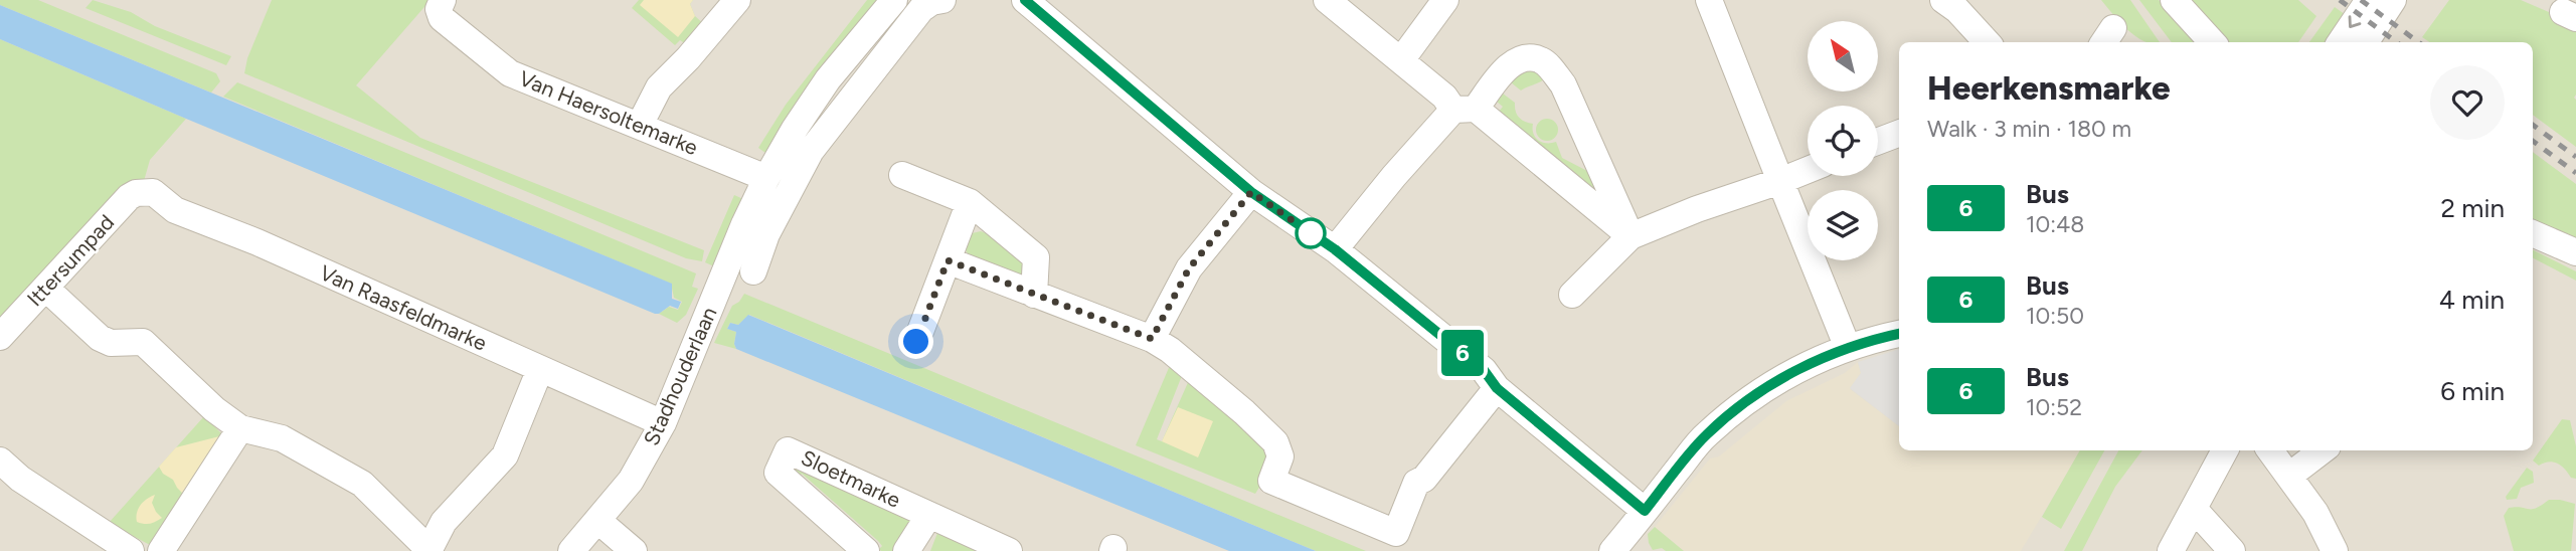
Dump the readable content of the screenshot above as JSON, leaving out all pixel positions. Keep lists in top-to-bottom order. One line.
{"streets":{"street":["Van Haersoltemarke","Ittersumpad","Van Raasfeldmarke","Stadhouderlaan","Sloetmarke"]},"crossings":[["Van Haersoltemarke","Stadhouderlaan"],["Ittersumpad","Van Raasfeldmarke"],["Van Raasfeldmarke","Stadhouderlaan"]],"lines":["bus line 6"],"north":"top left","page":{"on_map":"6","heading":["Heerkensmarke","Walk · 3 min · 180 m"],"list":[{"mark":"6","name":"Bus","note":"10:48","value":"2 min"},{"mark":"6","name":"Bus","note":"10:50","value":"4 min"},{"mark":"6","name":"Bus","note":"10:52","value":"6 min"}]}}
